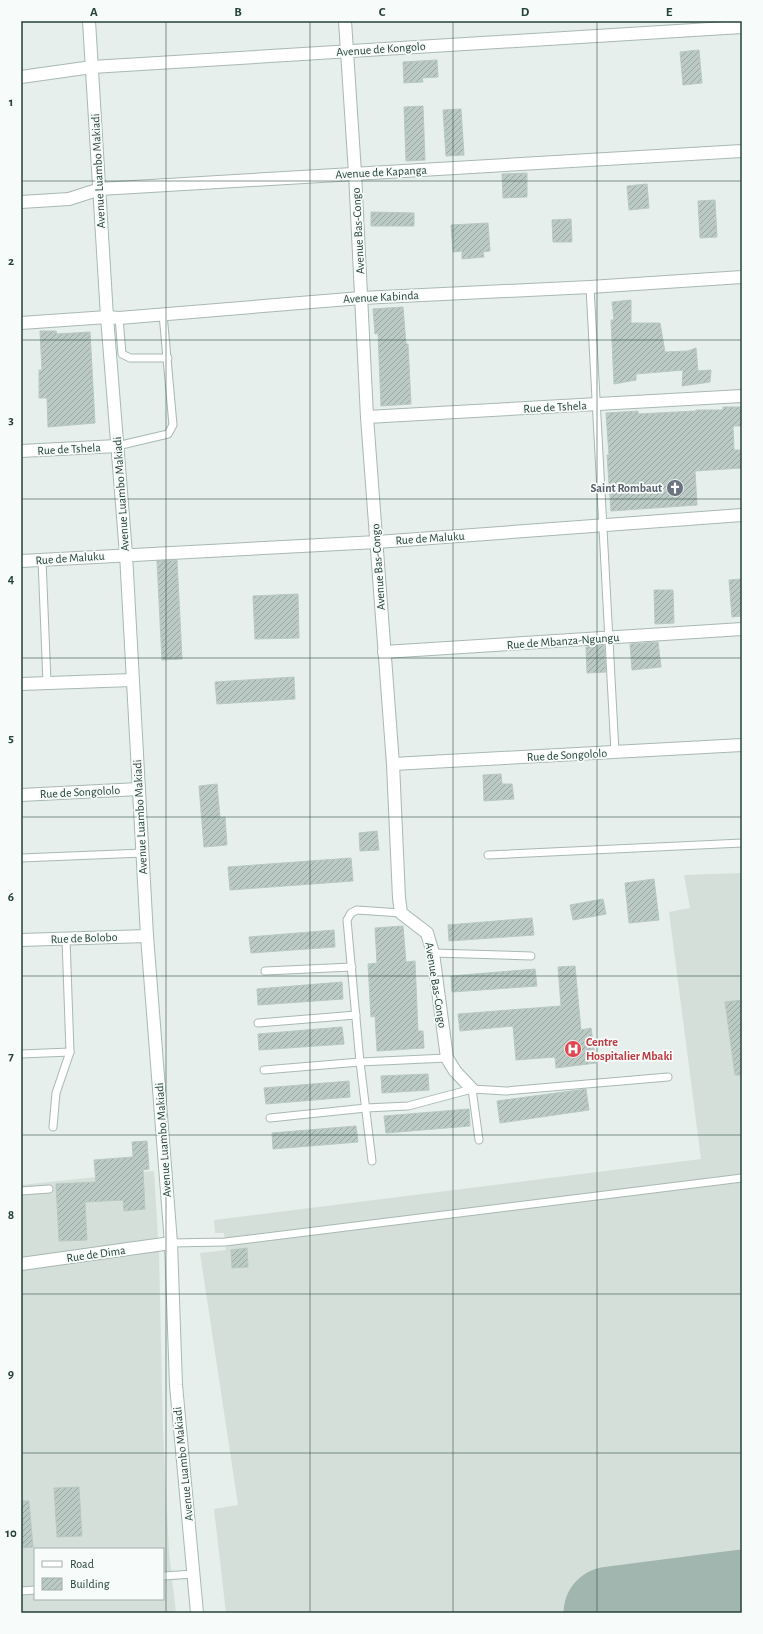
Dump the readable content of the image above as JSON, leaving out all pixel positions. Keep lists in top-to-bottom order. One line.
{"streets":{"street":["Avenue de Kongolo","Avenue Luambo Makiadi","Avenue de Kapanga","Avenue Bas-Congo","Avenue Kabinda","Rue de Tshela","Rue de Maluku","Rue de Mbanza-Ngungu","Rue de Songololo","Rue de Bolobo","Rue de Dima"]},"crossings":[["Avenue de Kongolo","Avenue Luambo Makiadi"],["Avenue de Kongolo","Avenue Bas-Congo"],["Avenue Luambo Makiadi","Avenue de Kapanga"],["Avenue Luambo Makiadi","Avenue Kabinda"],["Avenue Luambo Makiadi","Rue de Tshela"],["Avenue Luambo Makiadi","Rue de Maluku"],["Avenue Luambo Makiadi","Rue de Songololo"],["Avenue Luambo Makiadi","Rue de Bolobo"],["Avenue Luambo Makiadi","Rue de Dima"],["Avenue de Kapanga","Avenue Bas-Congo"],["Avenue Bas-Congo","Avenue Kabinda"],["Avenue Bas-Congo","Rue de Tshela"],["Avenue Bas-Congo","Rue de Maluku"],["Avenue Bas-Congo","Rue de Mbanza-Ngungu"],["Avenue Bas-Congo","Rue de Songololo"]],"places":{"church":["Saint Rombaut"],"hospital":["Centre Hospitalier Mbaki"]},"legend":["Road","Building"],"grid":{"columns":["A","B","C","D","E"],"rows":["1","2","3","4","5","6","7","8","9","10"]}}
